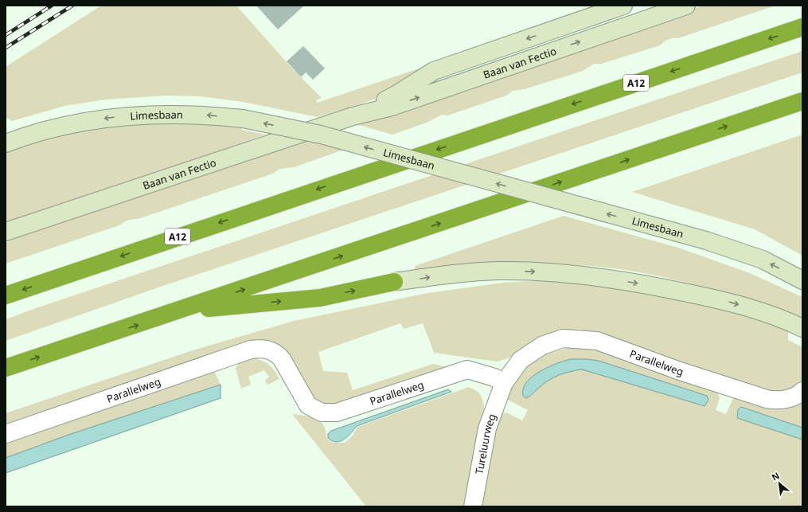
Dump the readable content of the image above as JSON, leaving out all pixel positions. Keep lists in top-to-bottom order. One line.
{"streets":{"highway":["A12"],"main road":["Baan van Fectio","Limesbaan"],"street":["Parallelweg","Tureluurweg"]},"crossings":[["Parallelweg","Tureluurweg"]],"north":"top left"}
